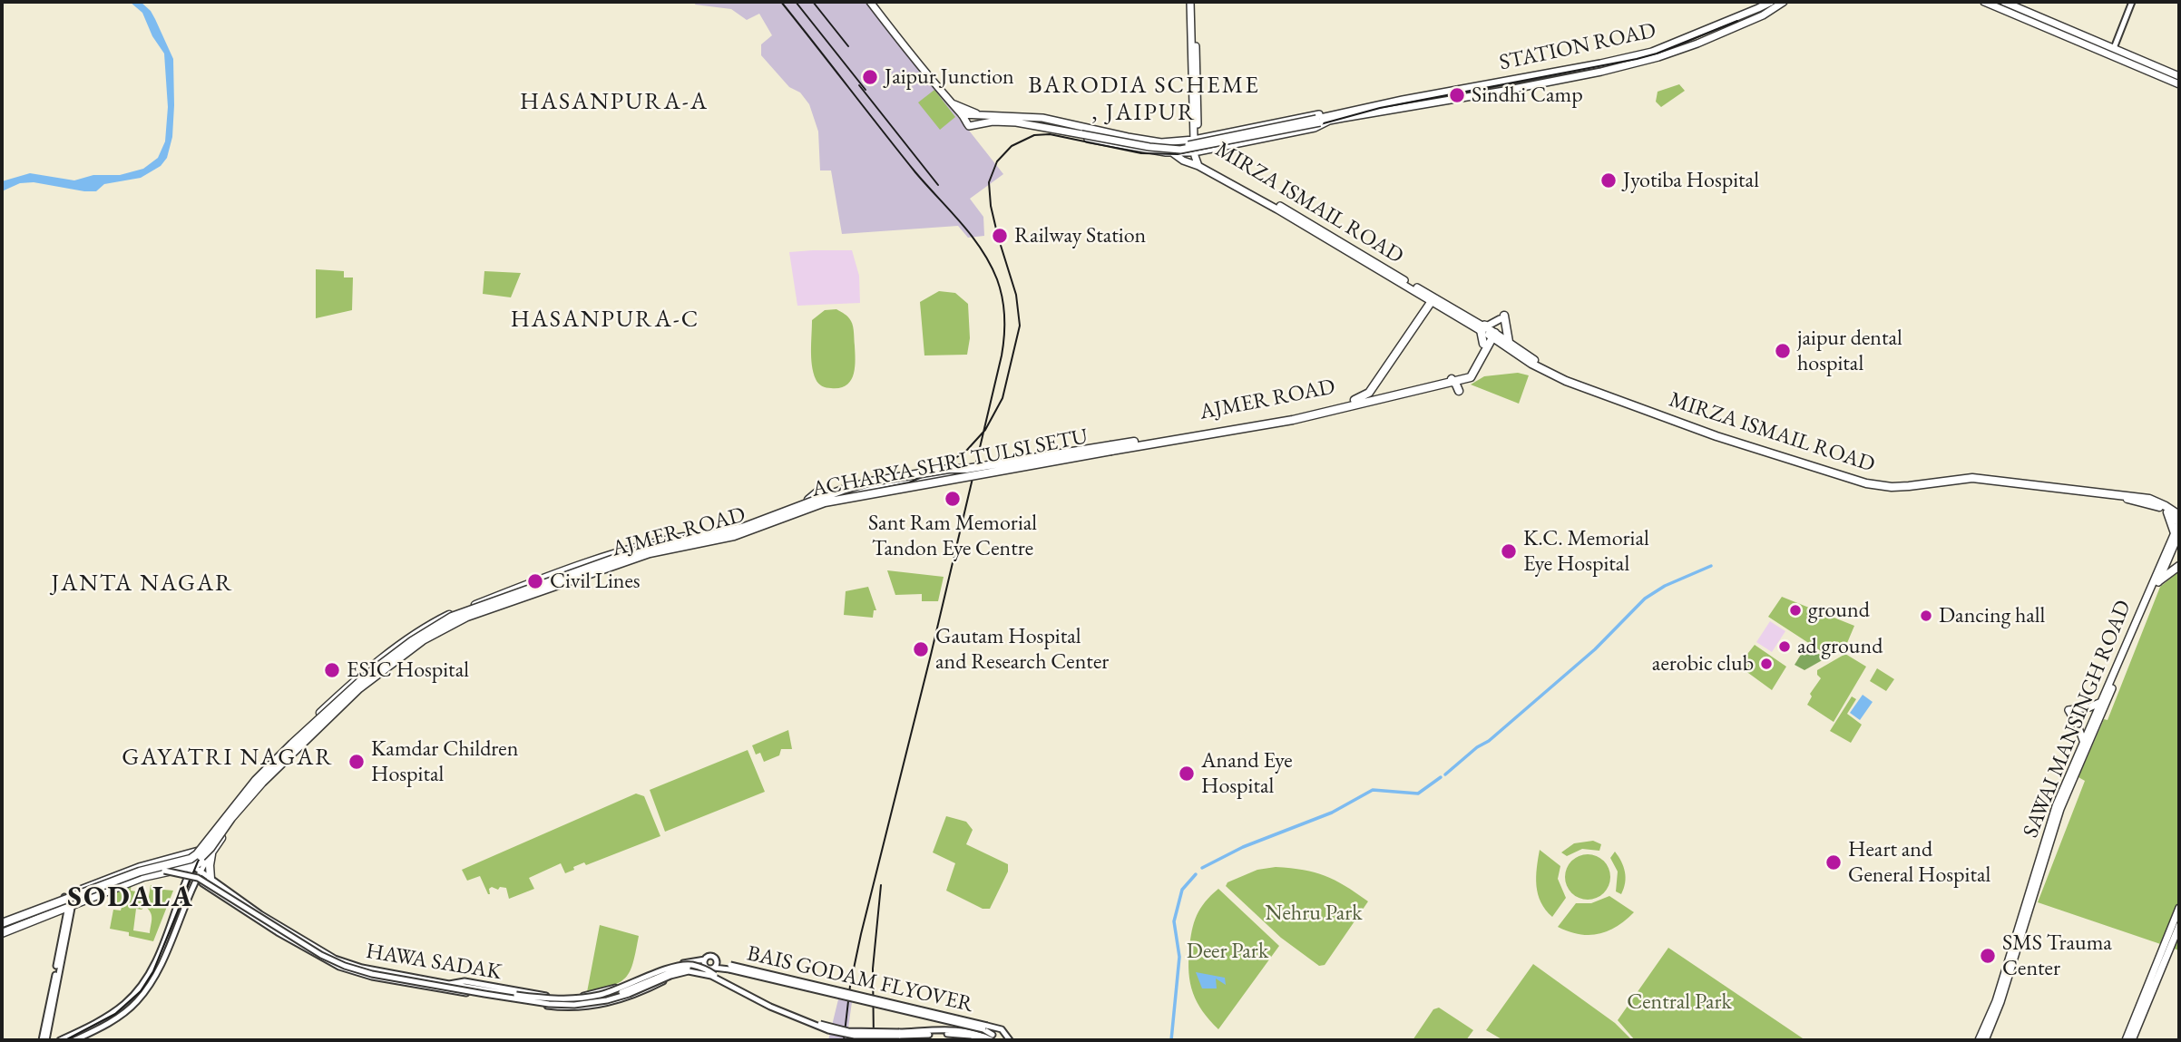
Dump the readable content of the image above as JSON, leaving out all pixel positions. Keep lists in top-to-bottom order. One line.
{"streets":{"highway":["MIRZA ISMAIL ROAD","AJMER ROAD","ACHARYA SHRI TULSI SETU"],"main road":["STATION ROAD","SAWAI MANSINGH ROAD","HAWA SADAK","BAIS GODAM FLYOVER"]},"crossings":[["STATION ROAD","MIRZA ISMAIL ROAD"],["MIRZA ISMAIL ROAD","AJMER ROAD"],["MIRZA ISMAIL ROAD","SAWAI MANSINGH ROAD"],["AJMER ROAD","ACHARYA SHRI TULSI SETU"],["AJMER ROAD","HAWA SADAK"],["HAWA SADAK","BAIS GODAM FLYOVER"]],"districts":["BARODIA SCHEME , JAIPUR","HASANPURA-A","HASANPURA-C","JANTA NAGAR","GAYATRI NAGAR","SODALA"],"parks":["Nehru Park","Deer Park","Central Park"],"places":["Jaipur Junction","Sindhi Camp","Jyotiba Hospital","Railway Station","jaipur dental hospital","Sant Ram Memorial Tandon Eye Centre","K.C. Memorial Eye Hospital","Civil Lines","ground","Dancing hall","ad ground","Gautam Hospital and Research Center","aerobic club","ESIC Hospital","Kamdar Children Hospital","Anand Eye Hospital","Heart and General Hospital","SMS Trauma Center"]}
